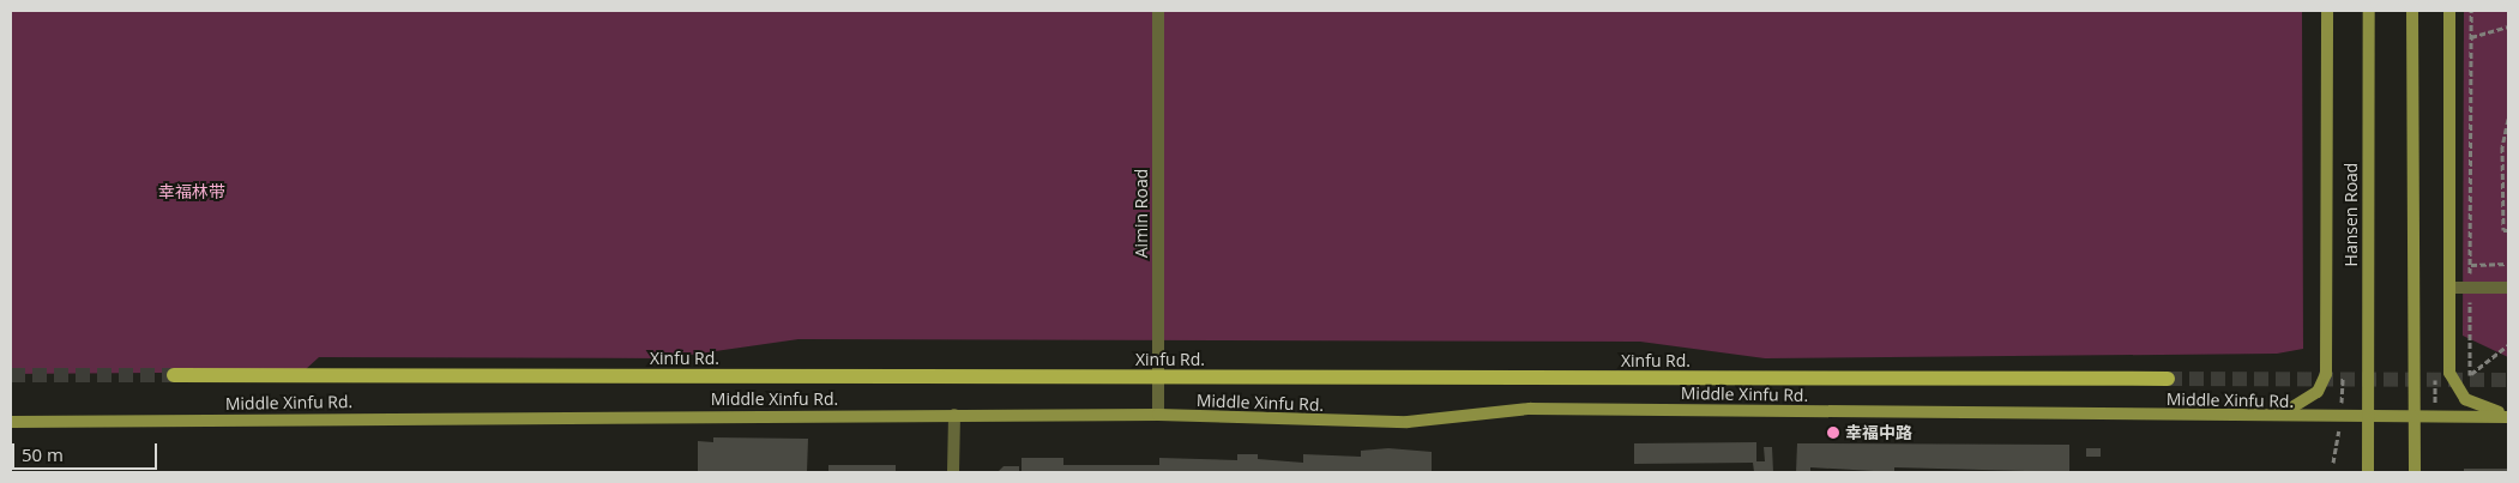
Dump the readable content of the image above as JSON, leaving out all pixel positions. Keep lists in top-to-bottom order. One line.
{"streets":{"main road":["Hansen Road","Xinfu Rd.","Middle Xinfu Rd."],"street":["Aimin Road"]},"crossings":[["Aimin Road","Xinfu Rd."],["Aimin Road","Middle Xinfu Rd."],["Hansen Road","Middle Xinfu Rd."]],"parks":["幸福林带"],"places":["幸福中路"],"scale_bar":"50 m"}
